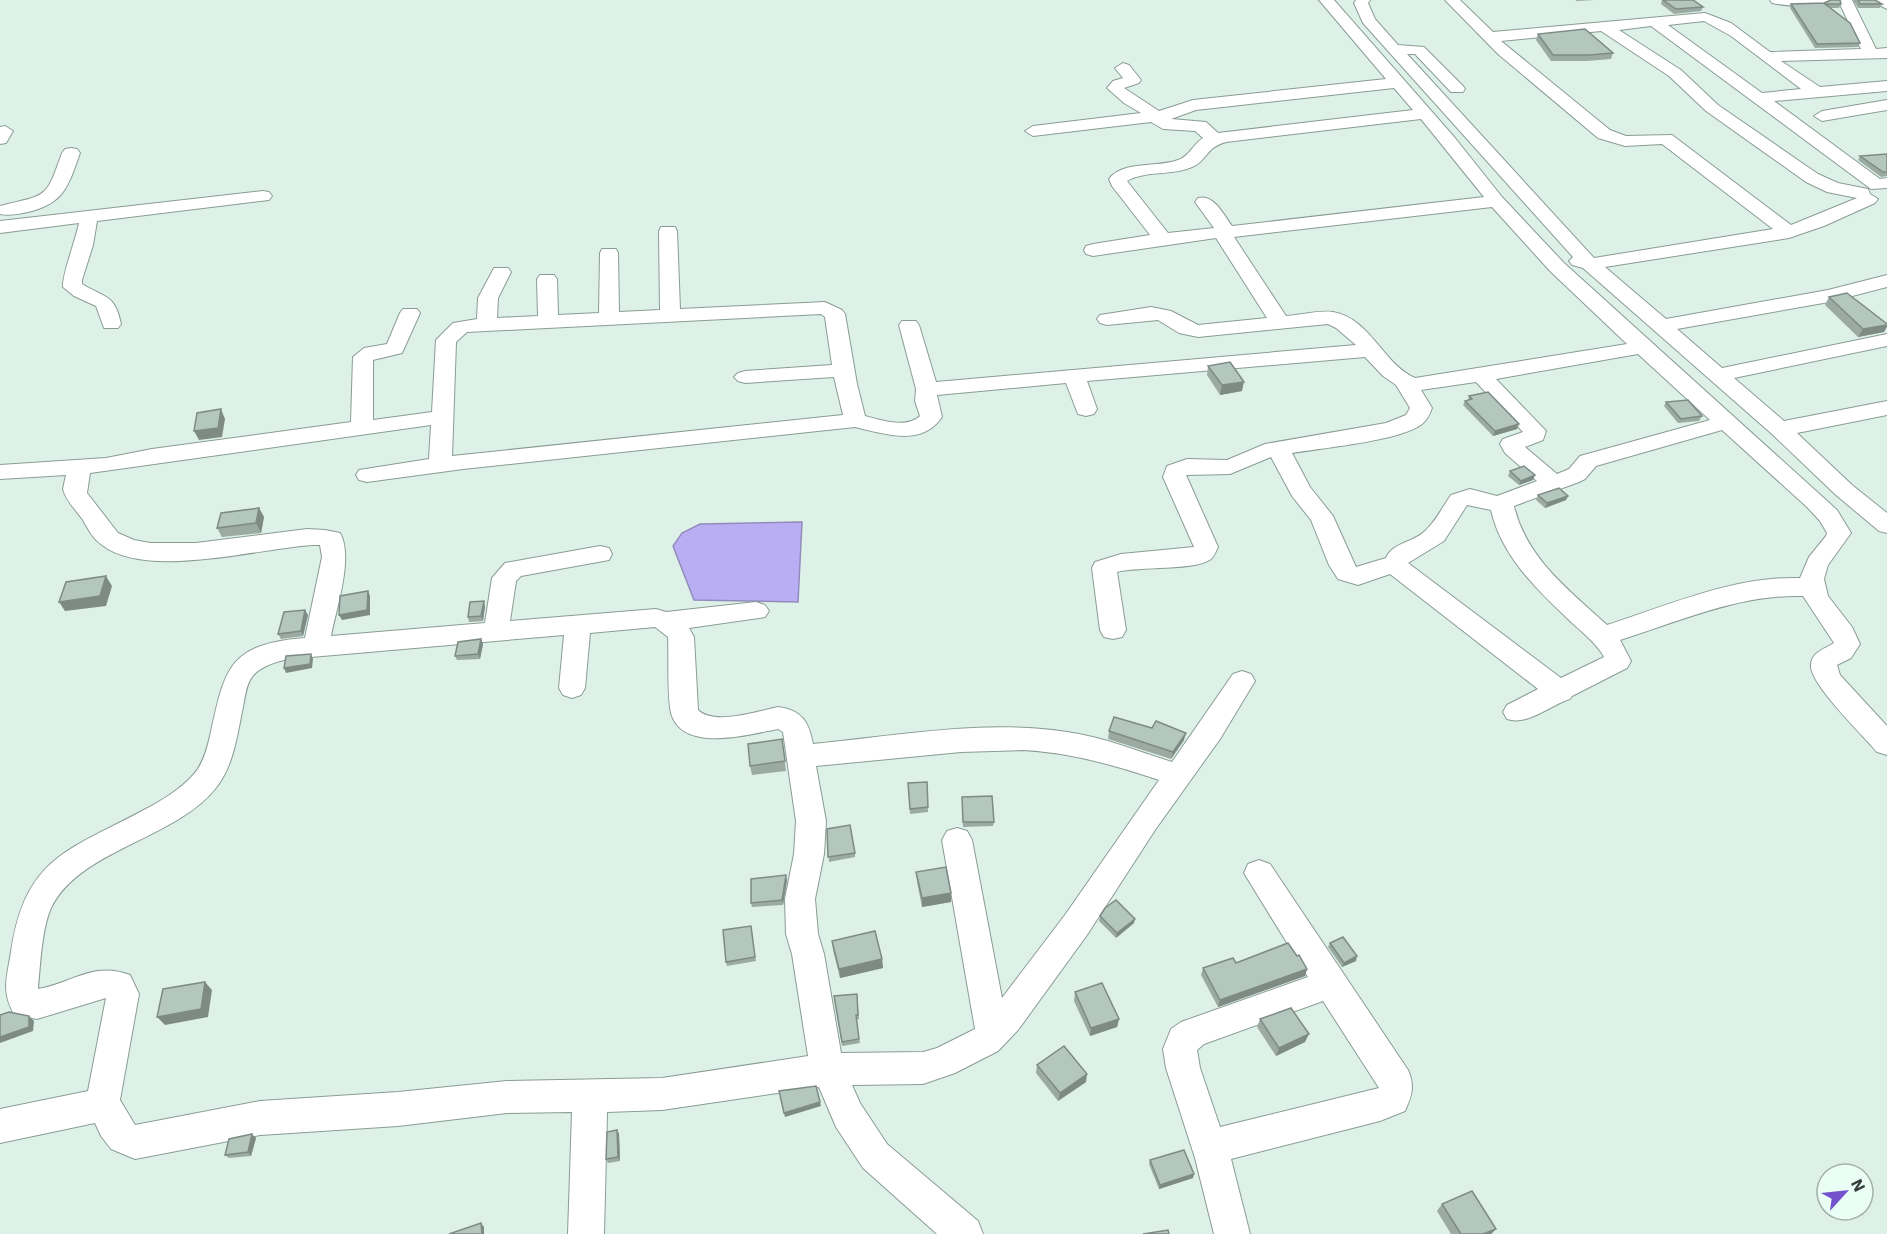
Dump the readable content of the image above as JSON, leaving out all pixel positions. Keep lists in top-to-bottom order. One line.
{"north":"top right"}
